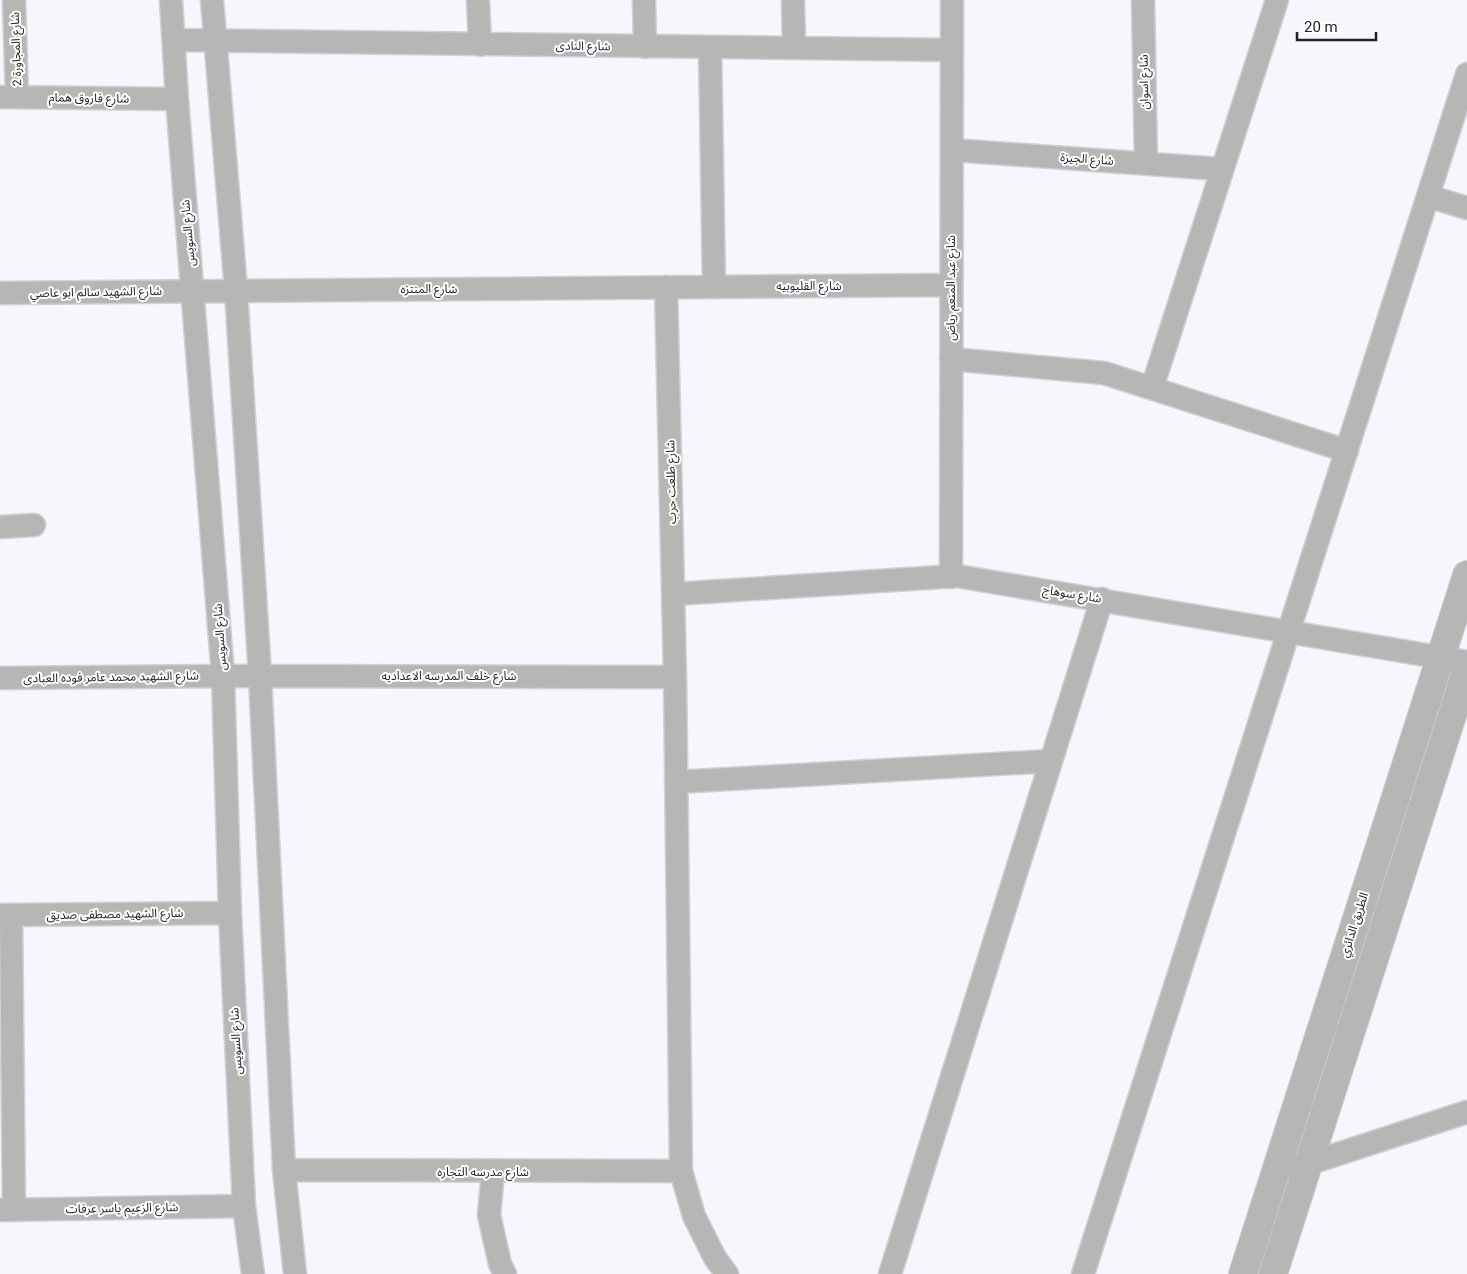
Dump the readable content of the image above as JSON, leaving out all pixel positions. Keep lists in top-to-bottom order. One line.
{"streets":{"street":["شارع النادى","شارع المجاورة 2","شارع اسوان","شارع فاروق همام","شارع الجيزة","شارع السويس","شارع القليوبيه","شارع عبد المنعم رياض","شارع المنتزه","شارع الشهيد سالم ابو عاصي","شارع طلعت حرب","شارع سوهاج","شارع خلف المدرسه الاعداديه","شارع الشهيد محمد عامر فوده العبادى","شارع الشهيد مصطفى صديق","الطريق الدائري","شارع مدرسه التجاره","شارع الزعيم ياسر عرفات"]},"crossings":[["شارع النادى","شارع السويس"],["شارع النادى","شارع عبد المنعم رياض"],["شارع المجاورة 2","شارع فاروق همام"],["شارع اسوان","شارع الجيزة"],["شارع فاروق همام","شارع السويس"],["شارع الجيزة","شارع عبد المنعم رياض"],["شارع السويس","شارع المنتزه"],["شارع السويس","شارع الشهيد سالم ابو عاصي"],["شارع السويس","شارع خلف المدرسه الاعداديه"],["شارع السويس","شارع الشهيد محمد عامر فوده العبادى"],["شارع السويس","شارع الشهيد مصطفى صديق"],["شارع السويس","شارع الزعيم ياسر عرفات"],["شارع القليوبيه","شارع عبد المنعم رياض"],["شارع القليوبيه","شارع المنتزه"],["شارع القليوبيه","شارع طلعت حرب"],["شارع عبد المنعم رياض","شارع سوهاج"],["شارع المنتزه","شارع الشهيد سالم ابو عاصي"],["شارع المنتزه","شارع طلعت حرب"],["شارع طلعت حرب","شارع سوهاج"],["شارع طلعت حرب","شارع خلف المدرسه الاعداديه"],["شارع طلعت حرب","شارع مدرسه التجاره"],["شارع سوهاج","الطريق الدائري"],["شارع خلف المدرسه الاعداديه","شارع الشهيد محمد عامر فوده العبادى"]],"scale_bar":"20 m"}
